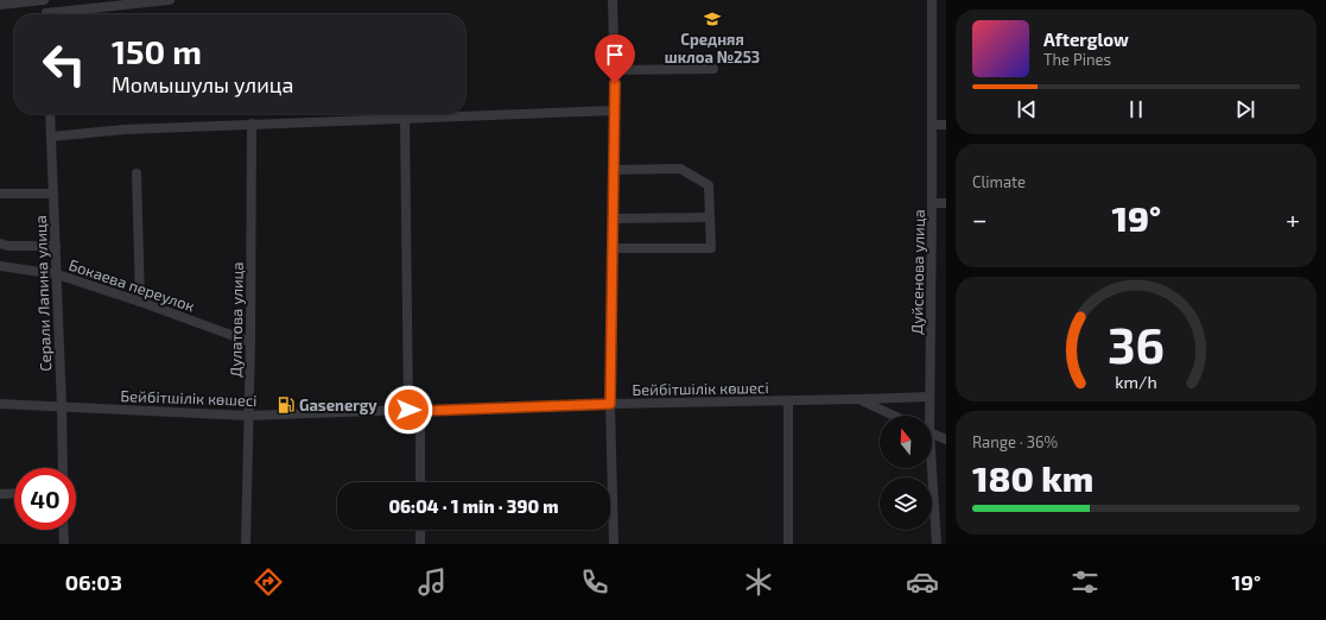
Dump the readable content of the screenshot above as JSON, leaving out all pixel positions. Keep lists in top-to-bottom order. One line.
{"streets":{"street":["Дуйсенова улица","Бокаева переулок","Серали Лапина улица","Дулатова улица","Бейбітшілік көшесі"]},"crossings":[["Бокаева переулок","Серали Лапина улица"],["Бокаева переулок","Дулатова улица"],["Серали Лапина улица","Бейбітшілік көшесі"],["Дулатова улица","Бейбітшілік көшесі"]],"places":{"school or university":["Средняя шклоа №253"],"fuel station":["Gasenergy"]},"north":"top","page":{"turn":["150 m","Момышулы улица"],"song":["Afterglow","The Pines"],"tile":["Climate",["Range · 36%","180 km"]],"heat":["−","19°","+"],"limit":"40","trip":"06:04 · 1 min · 390 m","tabs":["06:03","19°"],"gauge":["36","km/h"]}}
